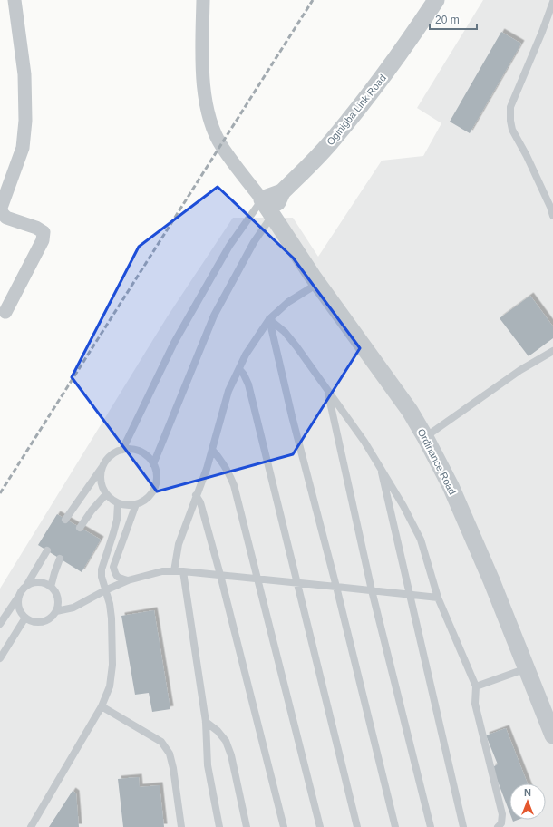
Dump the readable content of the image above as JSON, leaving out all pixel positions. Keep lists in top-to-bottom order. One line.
{"streets":{"street":["Oginigba Link Road","Ordinance Road"]},"crossings":[["Oginigba Link Road","Ordinance Road"]],"scale_bar":"20 m","north":"top"}
